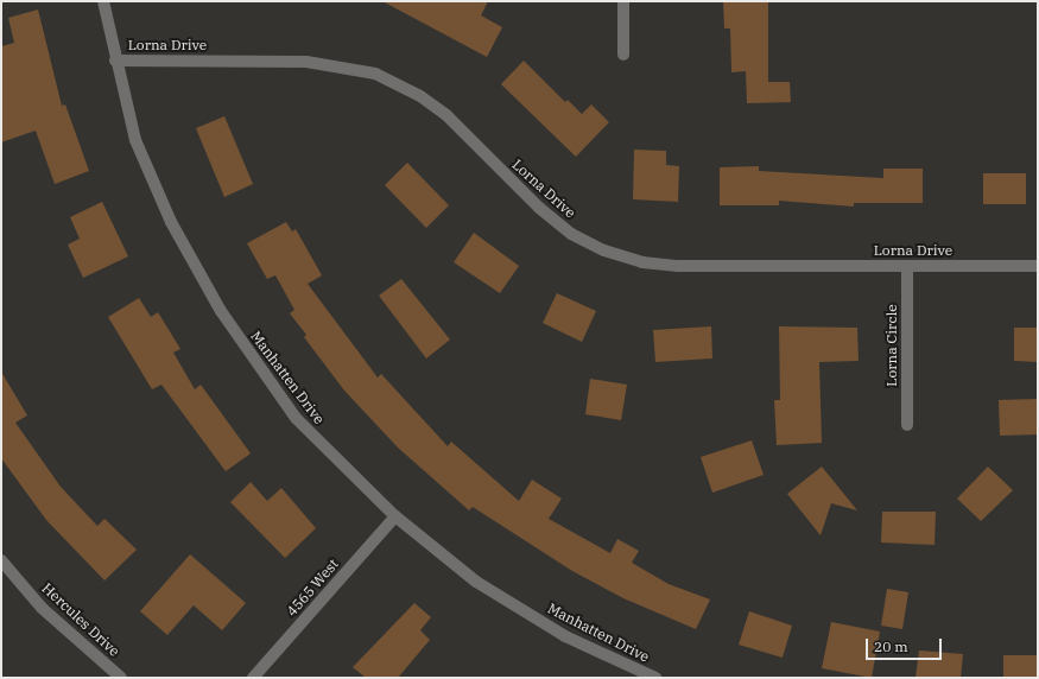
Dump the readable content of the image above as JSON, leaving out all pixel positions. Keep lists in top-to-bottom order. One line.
{"streets":{"street":["Lorna Drive","Lorna Circle","Manhatten Drive","4565 West","Hercules Drive"]},"crossings":[["Lorna Drive","Lorna Circle"],["Lorna Drive","Manhatten Drive"],["Manhatten Drive","4565 West"]],"scale_bar":"20 m"}
